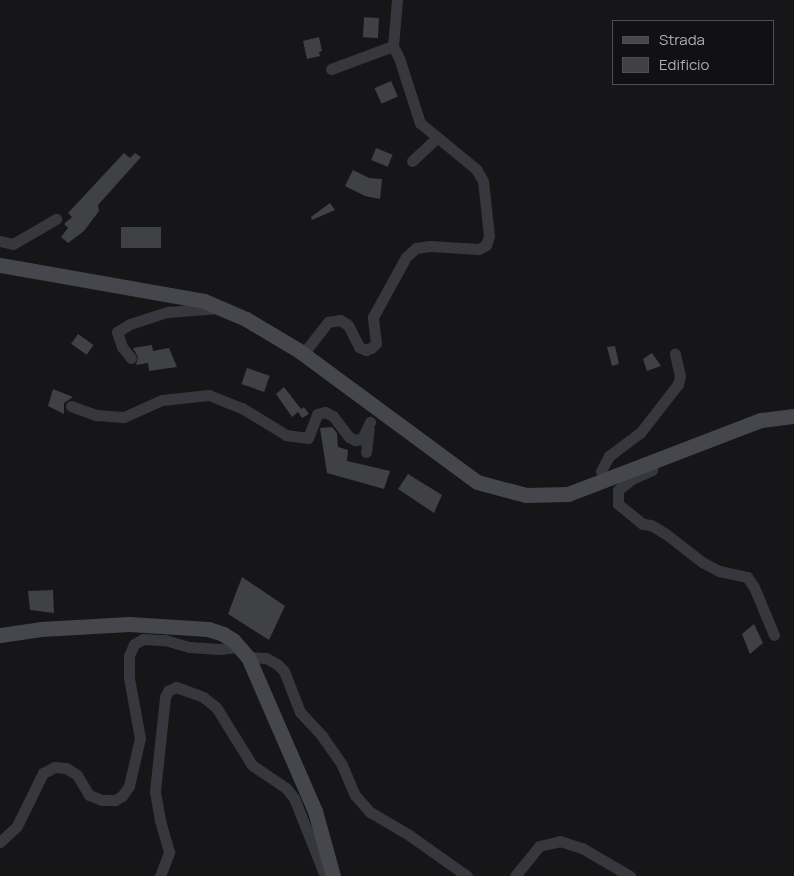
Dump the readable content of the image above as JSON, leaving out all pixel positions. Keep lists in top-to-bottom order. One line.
{"legend":["Strada","Edificio"]}
